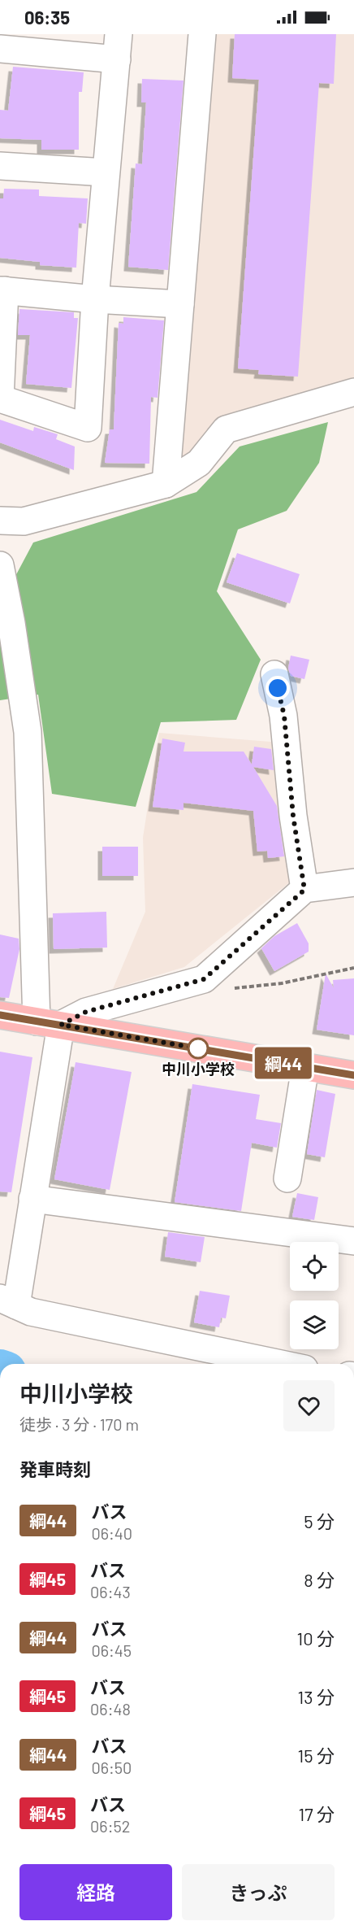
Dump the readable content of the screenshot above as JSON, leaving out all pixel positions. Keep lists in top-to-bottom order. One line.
{"places":["中川小学校"],"lines":["bus line 綱44"],"page":{"status":"06:35","on_map":"綱44","heading":[["中川小学校","徒歩 · 3 分 · 170 m"],"発車時刻"],"list":[{"mark":"綱44","name":"バス","note":"06:40","value":"5 分"},{"mark":"綱45","name":"バス","note":"06:43","value":"8 分"},{"mark":"綱44","name":"バス","note":"06:45","value":"10 分"},{"mark":"綱45","name":"バス","note":"06:48","value":"13 分"},{"mark":"綱44","name":"バス","note":"06:50","value":"15 分"},{"mark":"綱45","name":"バス","note":"06:52","value":"17 分"}],"buttons":["経路","きっぷ"]}}
